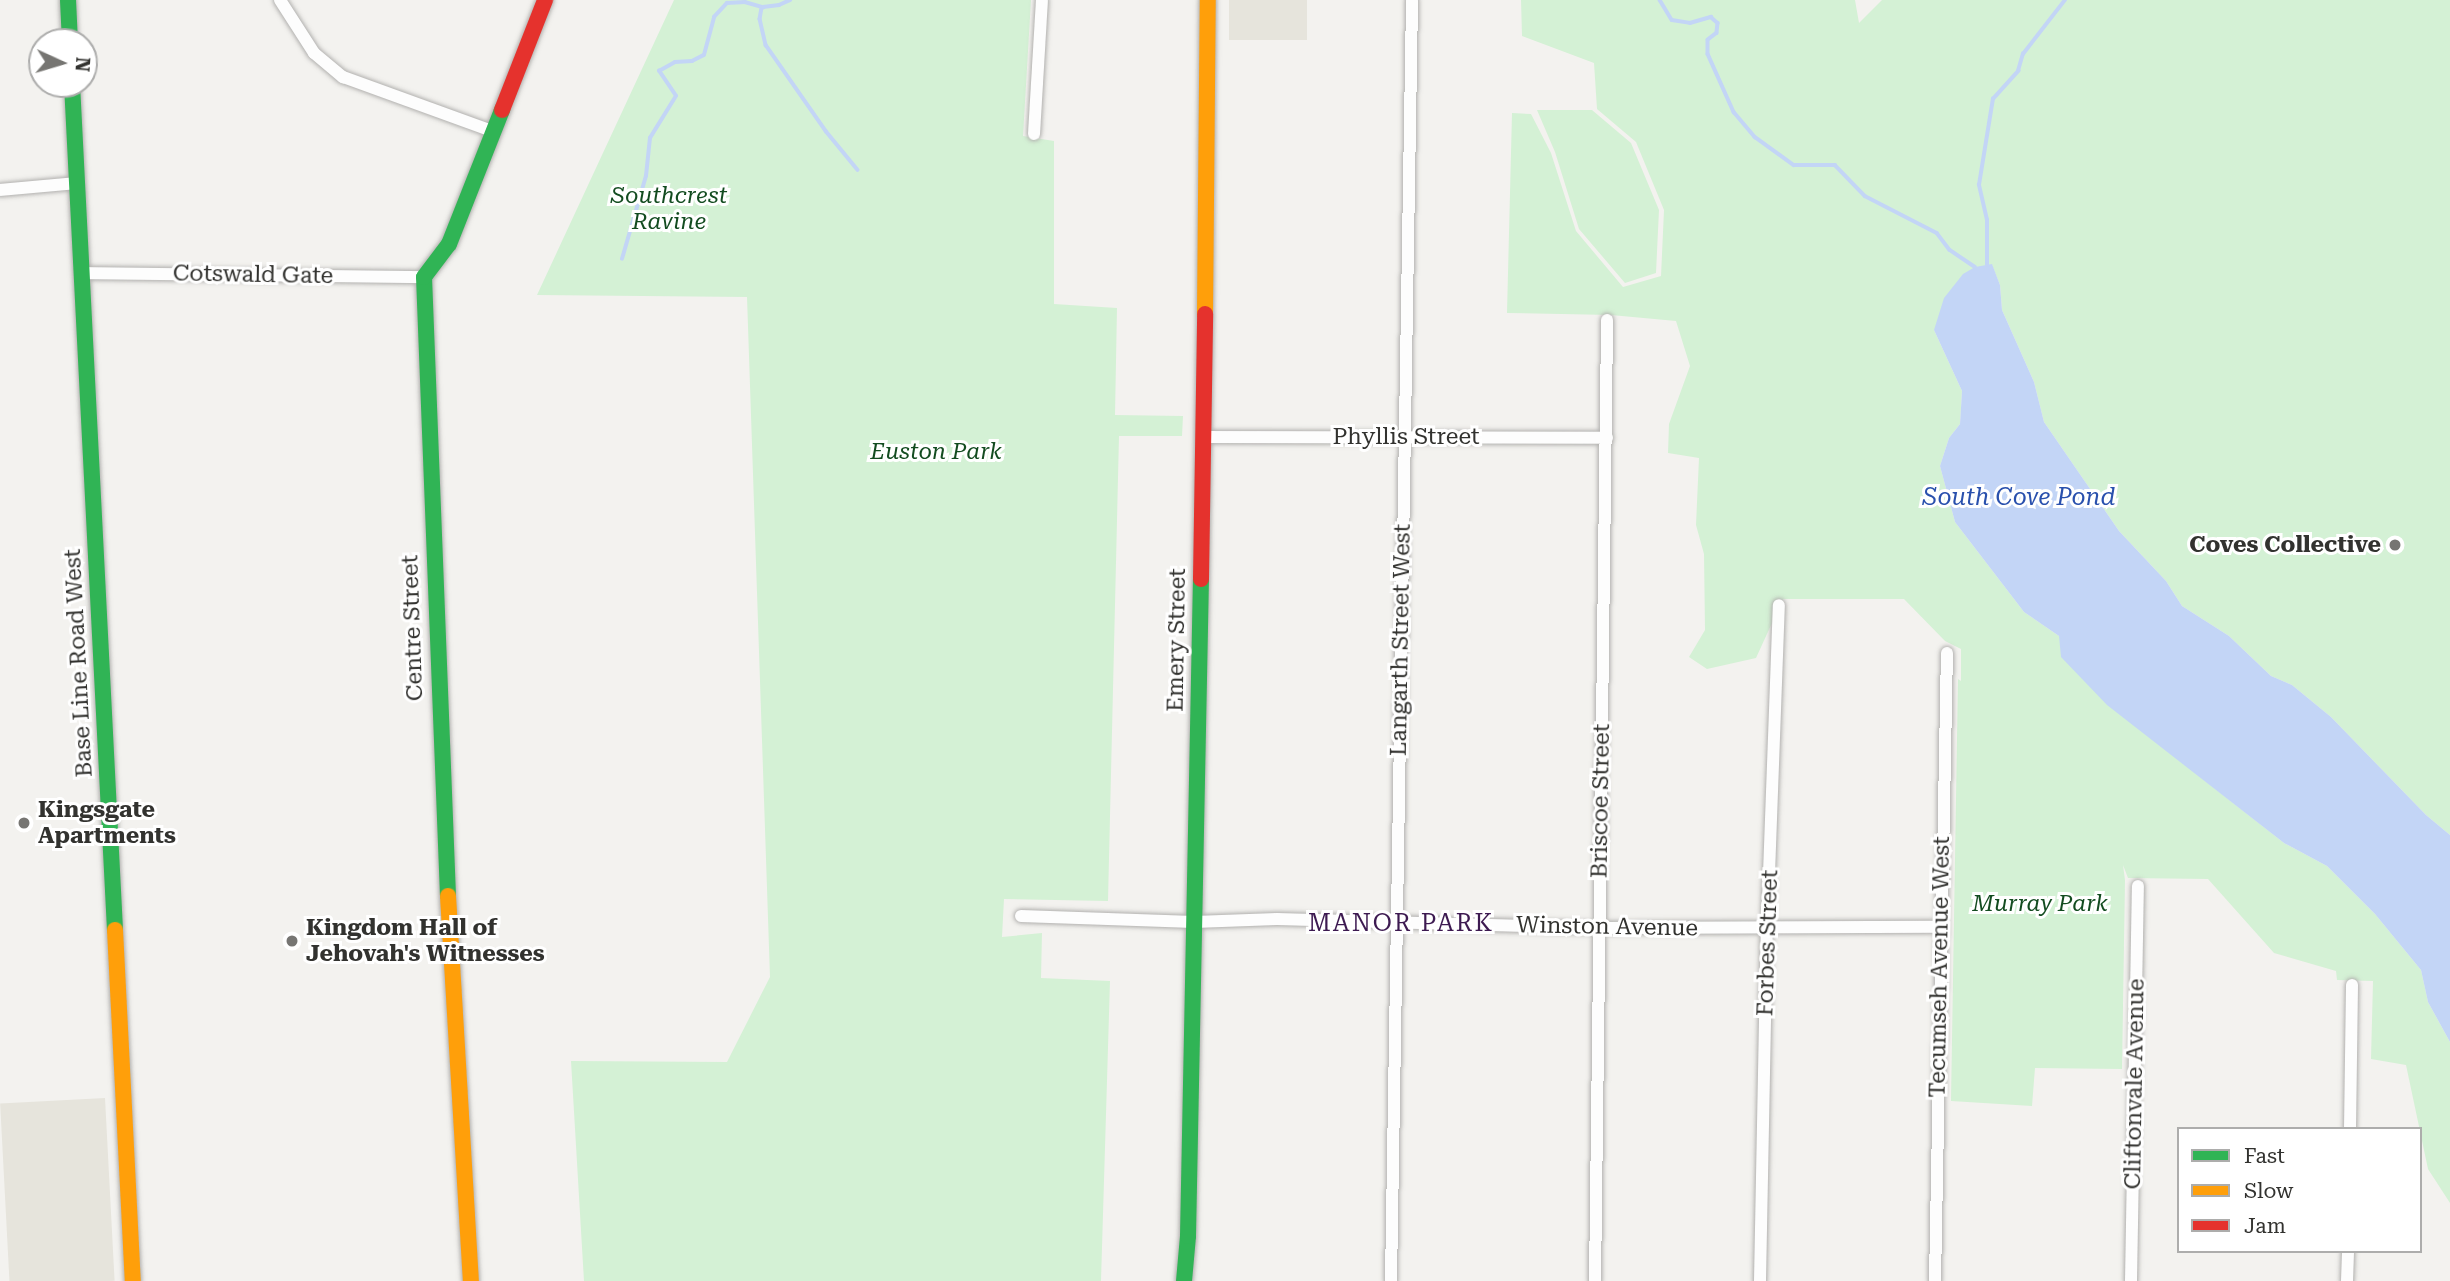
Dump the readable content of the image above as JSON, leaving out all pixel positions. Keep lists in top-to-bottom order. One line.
{"streets":{"street":["Cotswald Gate","Phyllis Street","Centre Street","Emery Street","Langarth Street West","Base Line Road West","Briscoe Street","Winston Avenue","Forbes Street","Tecumseh Avenue West","Cliftonvale Avenue"]},"crossings":[["Cotswald Gate","Centre Street"],["Cotswald Gate","Base Line Road West"],["Phyllis Street","Emery Street"],["Phyllis Street","Langarth Street West"],["Phyllis Street","Briscoe Street"],["Emery Street","Winston Avenue"],["Langarth Street West","Winston Avenue"],["Briscoe Street","Winston Avenue"],["Winston Avenue","Forbes Street"],["Winston Avenue","Tecumseh Avenue West"]],"districts":["MANOR PARK"],"water":["South Cove Pond"],"parks":["Southcrest Ravine","Euston Park","Murray Park"],"places":["Coves Collective","Kingsgate Apartments","Kingdom Hall of Jehovah's Witnesses"],"legend":["Fast","Slow","Jam"],"north":"right"}
